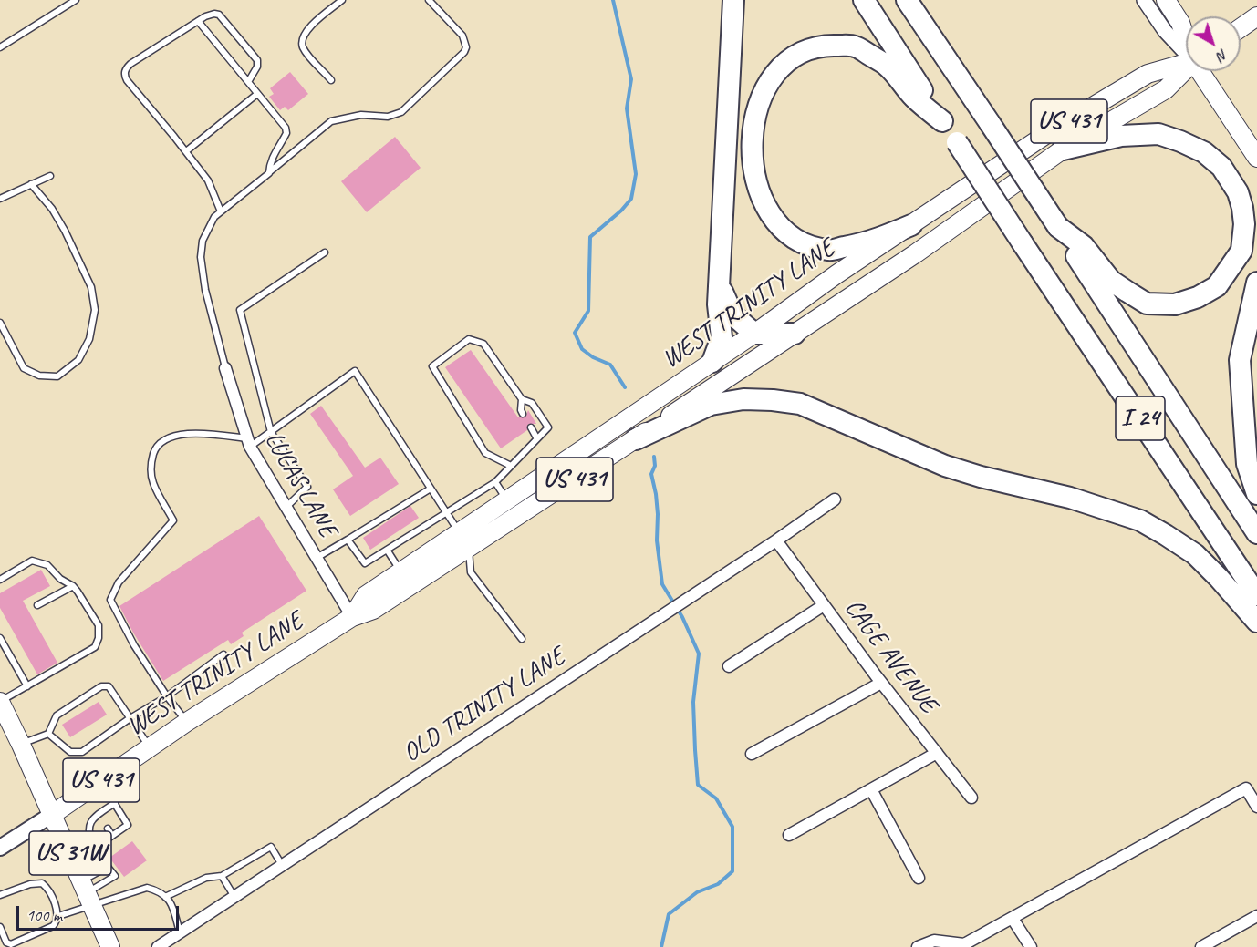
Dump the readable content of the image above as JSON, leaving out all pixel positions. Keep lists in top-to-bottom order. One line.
{"streets":{"highway":["I 24"],"main road":["US 431","WEST TRINITY LANE","US 31W"],"street":["LUCAS LANE","CAGE AVENUE","OLD TRINITY LANE"]},"crossings":[["WEST TRINITY LANE","LUCAS LANE"],["WEST TRINITY LANE","US 31W"],["CAGE AVENUE","OLD TRINITY LANE"]],"scale_bar":"100 m","north":"bottom right"}
